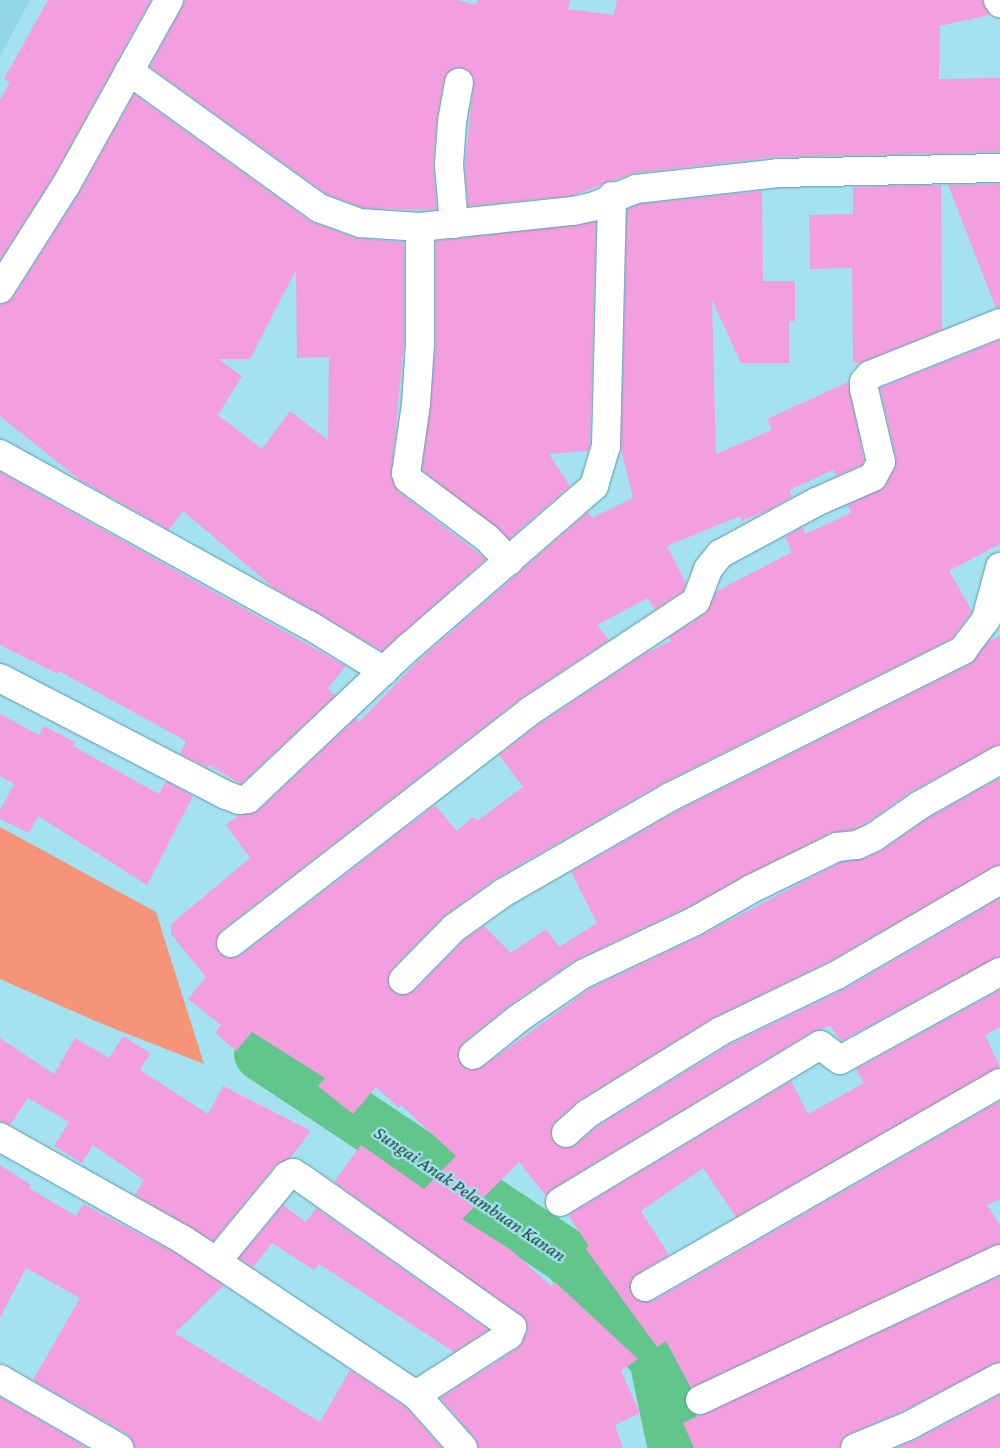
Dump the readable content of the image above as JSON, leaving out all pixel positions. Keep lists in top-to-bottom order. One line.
{"water":["Sungai Anak Pelambuan Kanan"]}
